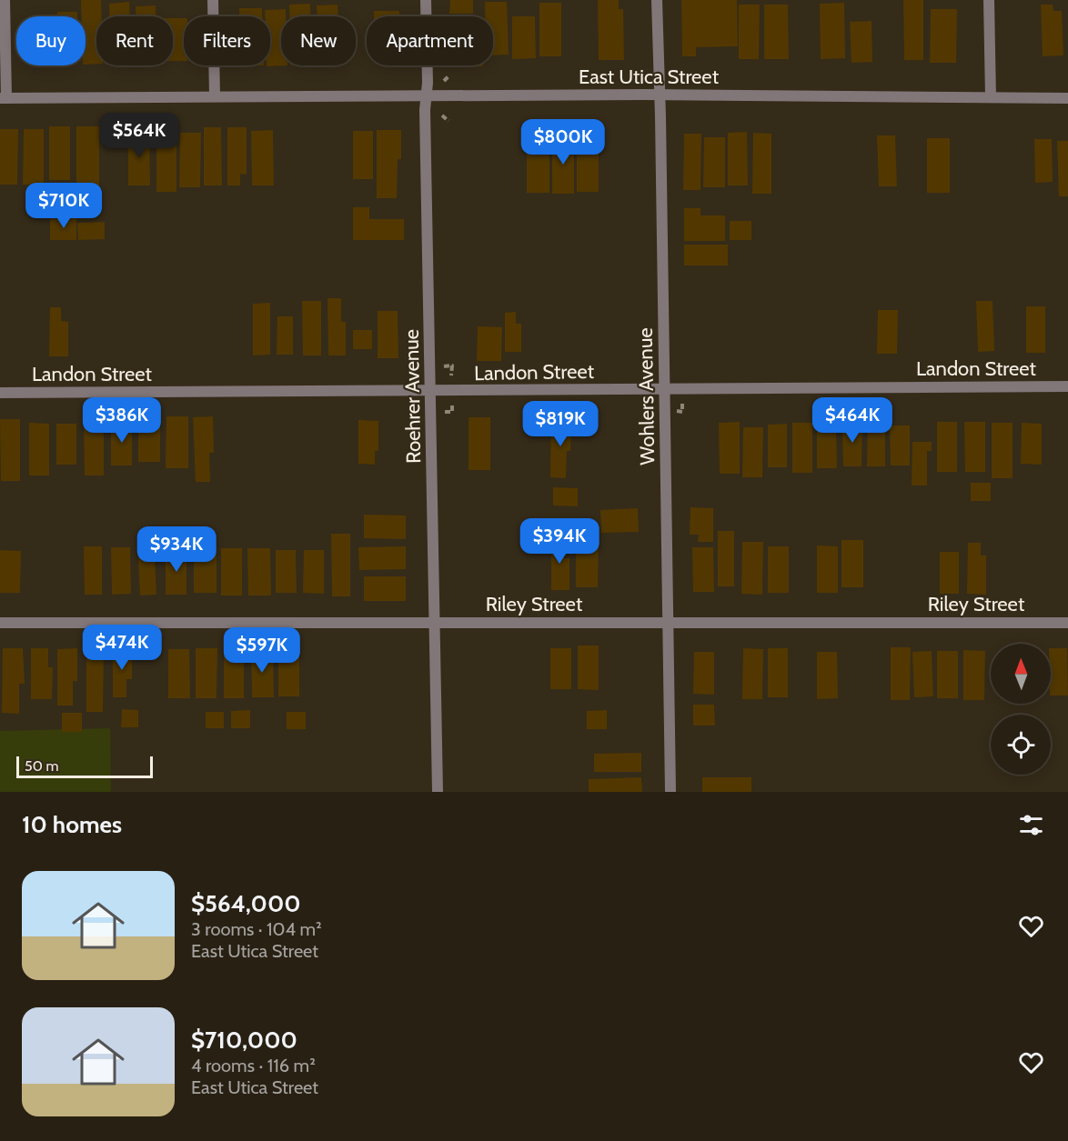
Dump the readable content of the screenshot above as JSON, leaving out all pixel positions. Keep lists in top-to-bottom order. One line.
{"streets":{"street":["East Utica Street","Landon Street","Roehrer Avenue","Wohlers Avenue","Riley Street"]},"crossings":[["East Utica Street","Roehrer Avenue"],["East Utica Street","Wohlers Avenue"],["Landon Street","Roehrer Avenue"],["Landon Street","Wohlers Avenue"],["Roehrer Avenue","Riley Street"],["Wohlers Avenue","Riley Street"]],"scale_bar":"50 m","north":"top","page":{"chip":["Buy","Rent","Filters","New","Apartment"],"price":["$564K","$800K","$710K","$386K","$464K","$819K","$394K","$934K","$474K","$597K"],"scale":"50 m","heading":"10 homes","list":[{"name":"$564,000","note":"3 rooms · 104 m² · East Utica Street"},{"name":"$710,000","note":"4 rooms · 116 m² · East Utica Street"}]}}
